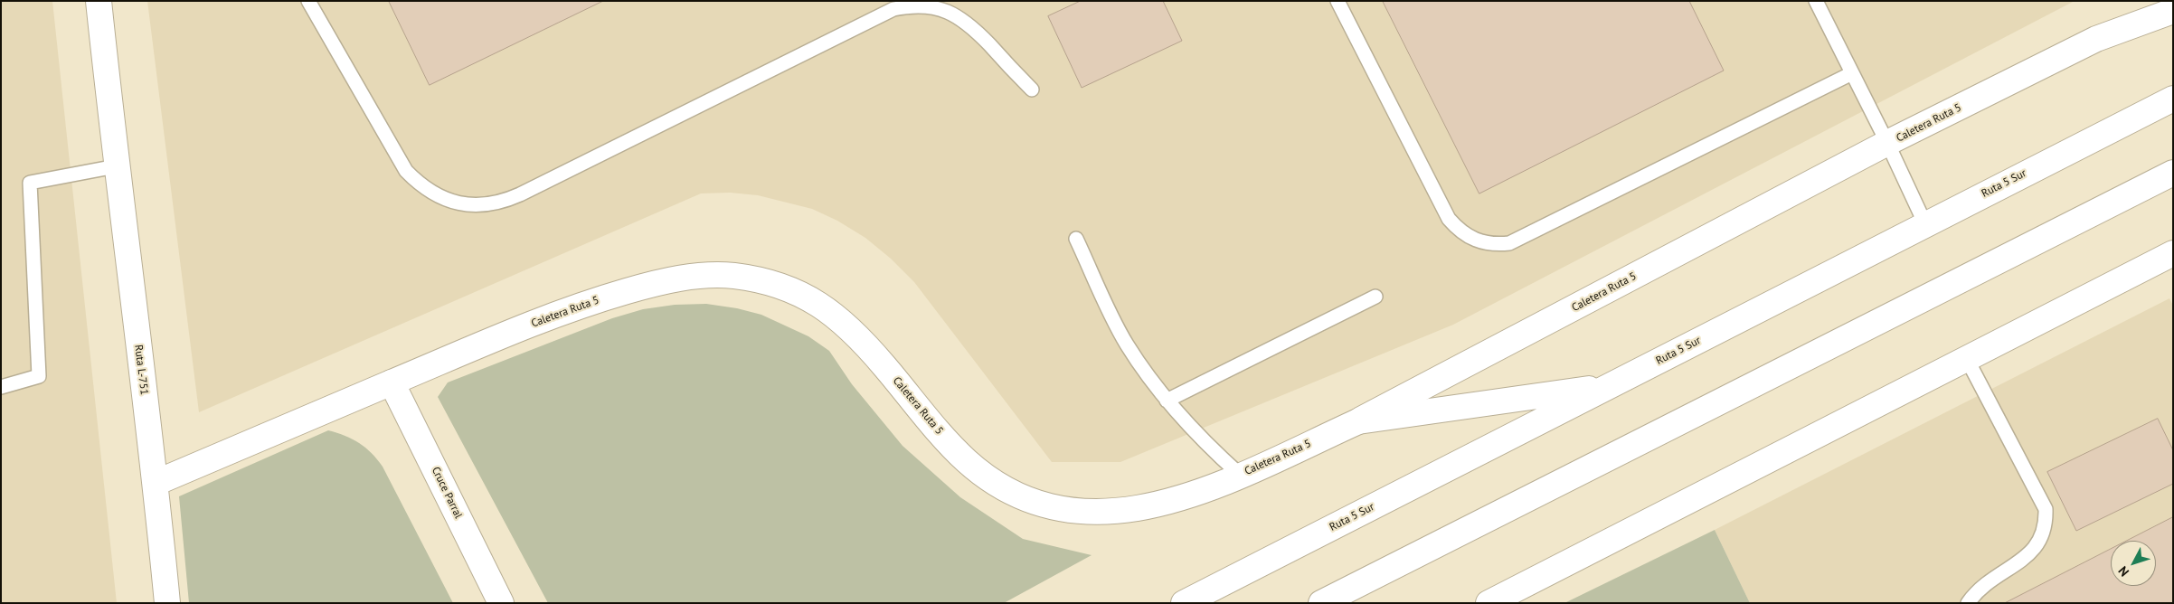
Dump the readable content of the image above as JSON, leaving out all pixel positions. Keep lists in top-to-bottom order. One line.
{"streets":{"main road":["Caletera Ruta 5","Ruta 5 Sur","Ruta L-751","Cruce Parral"]},"crossings":[["Caletera Ruta 5","Cruce Parral"]],"north":"bottom left"}
